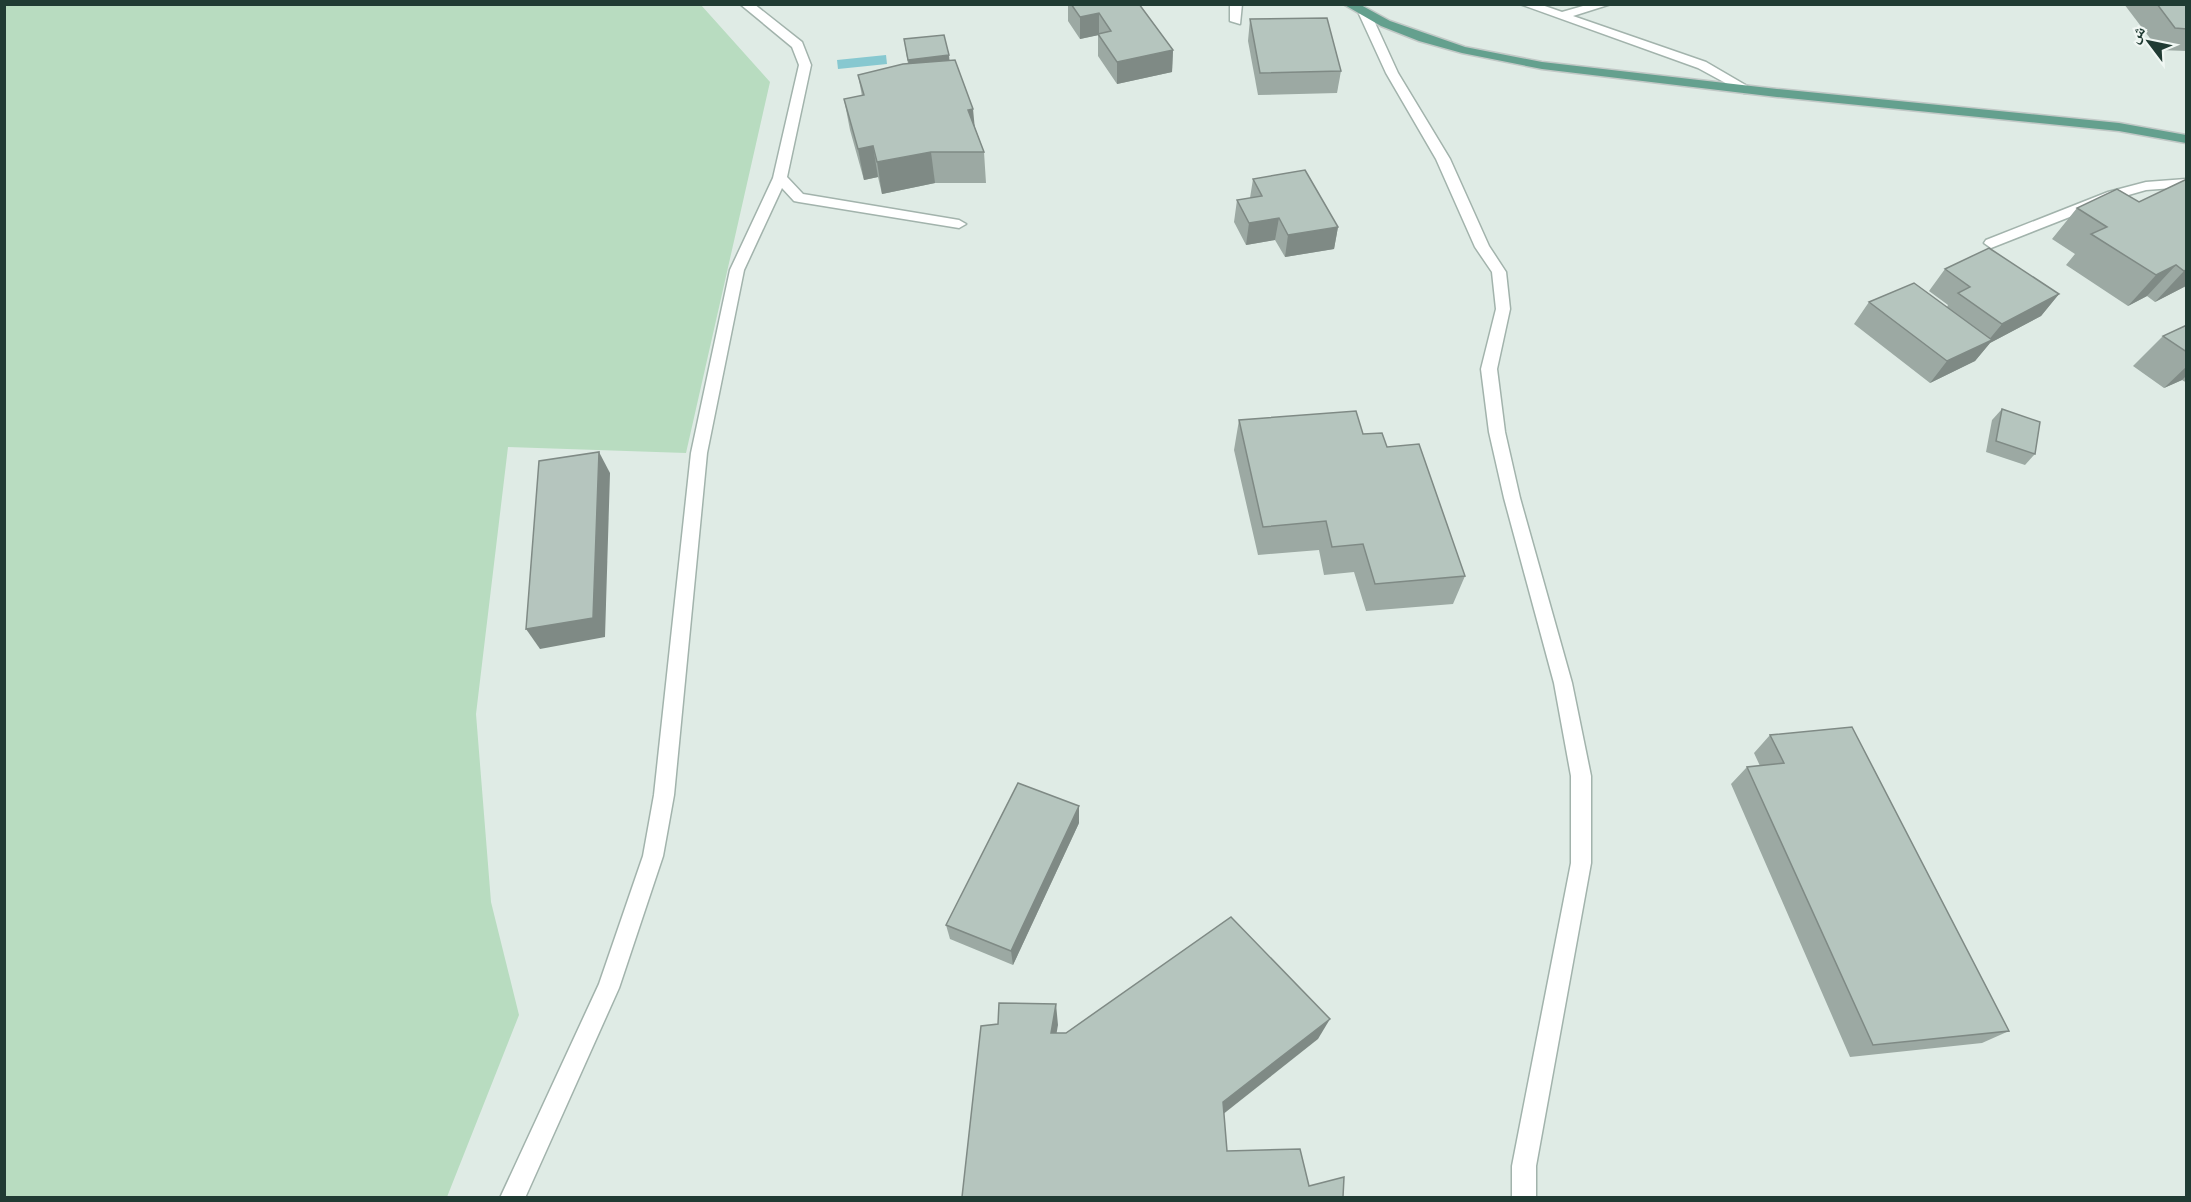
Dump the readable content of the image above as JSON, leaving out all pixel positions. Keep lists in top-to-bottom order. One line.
{"north":"top left"}
